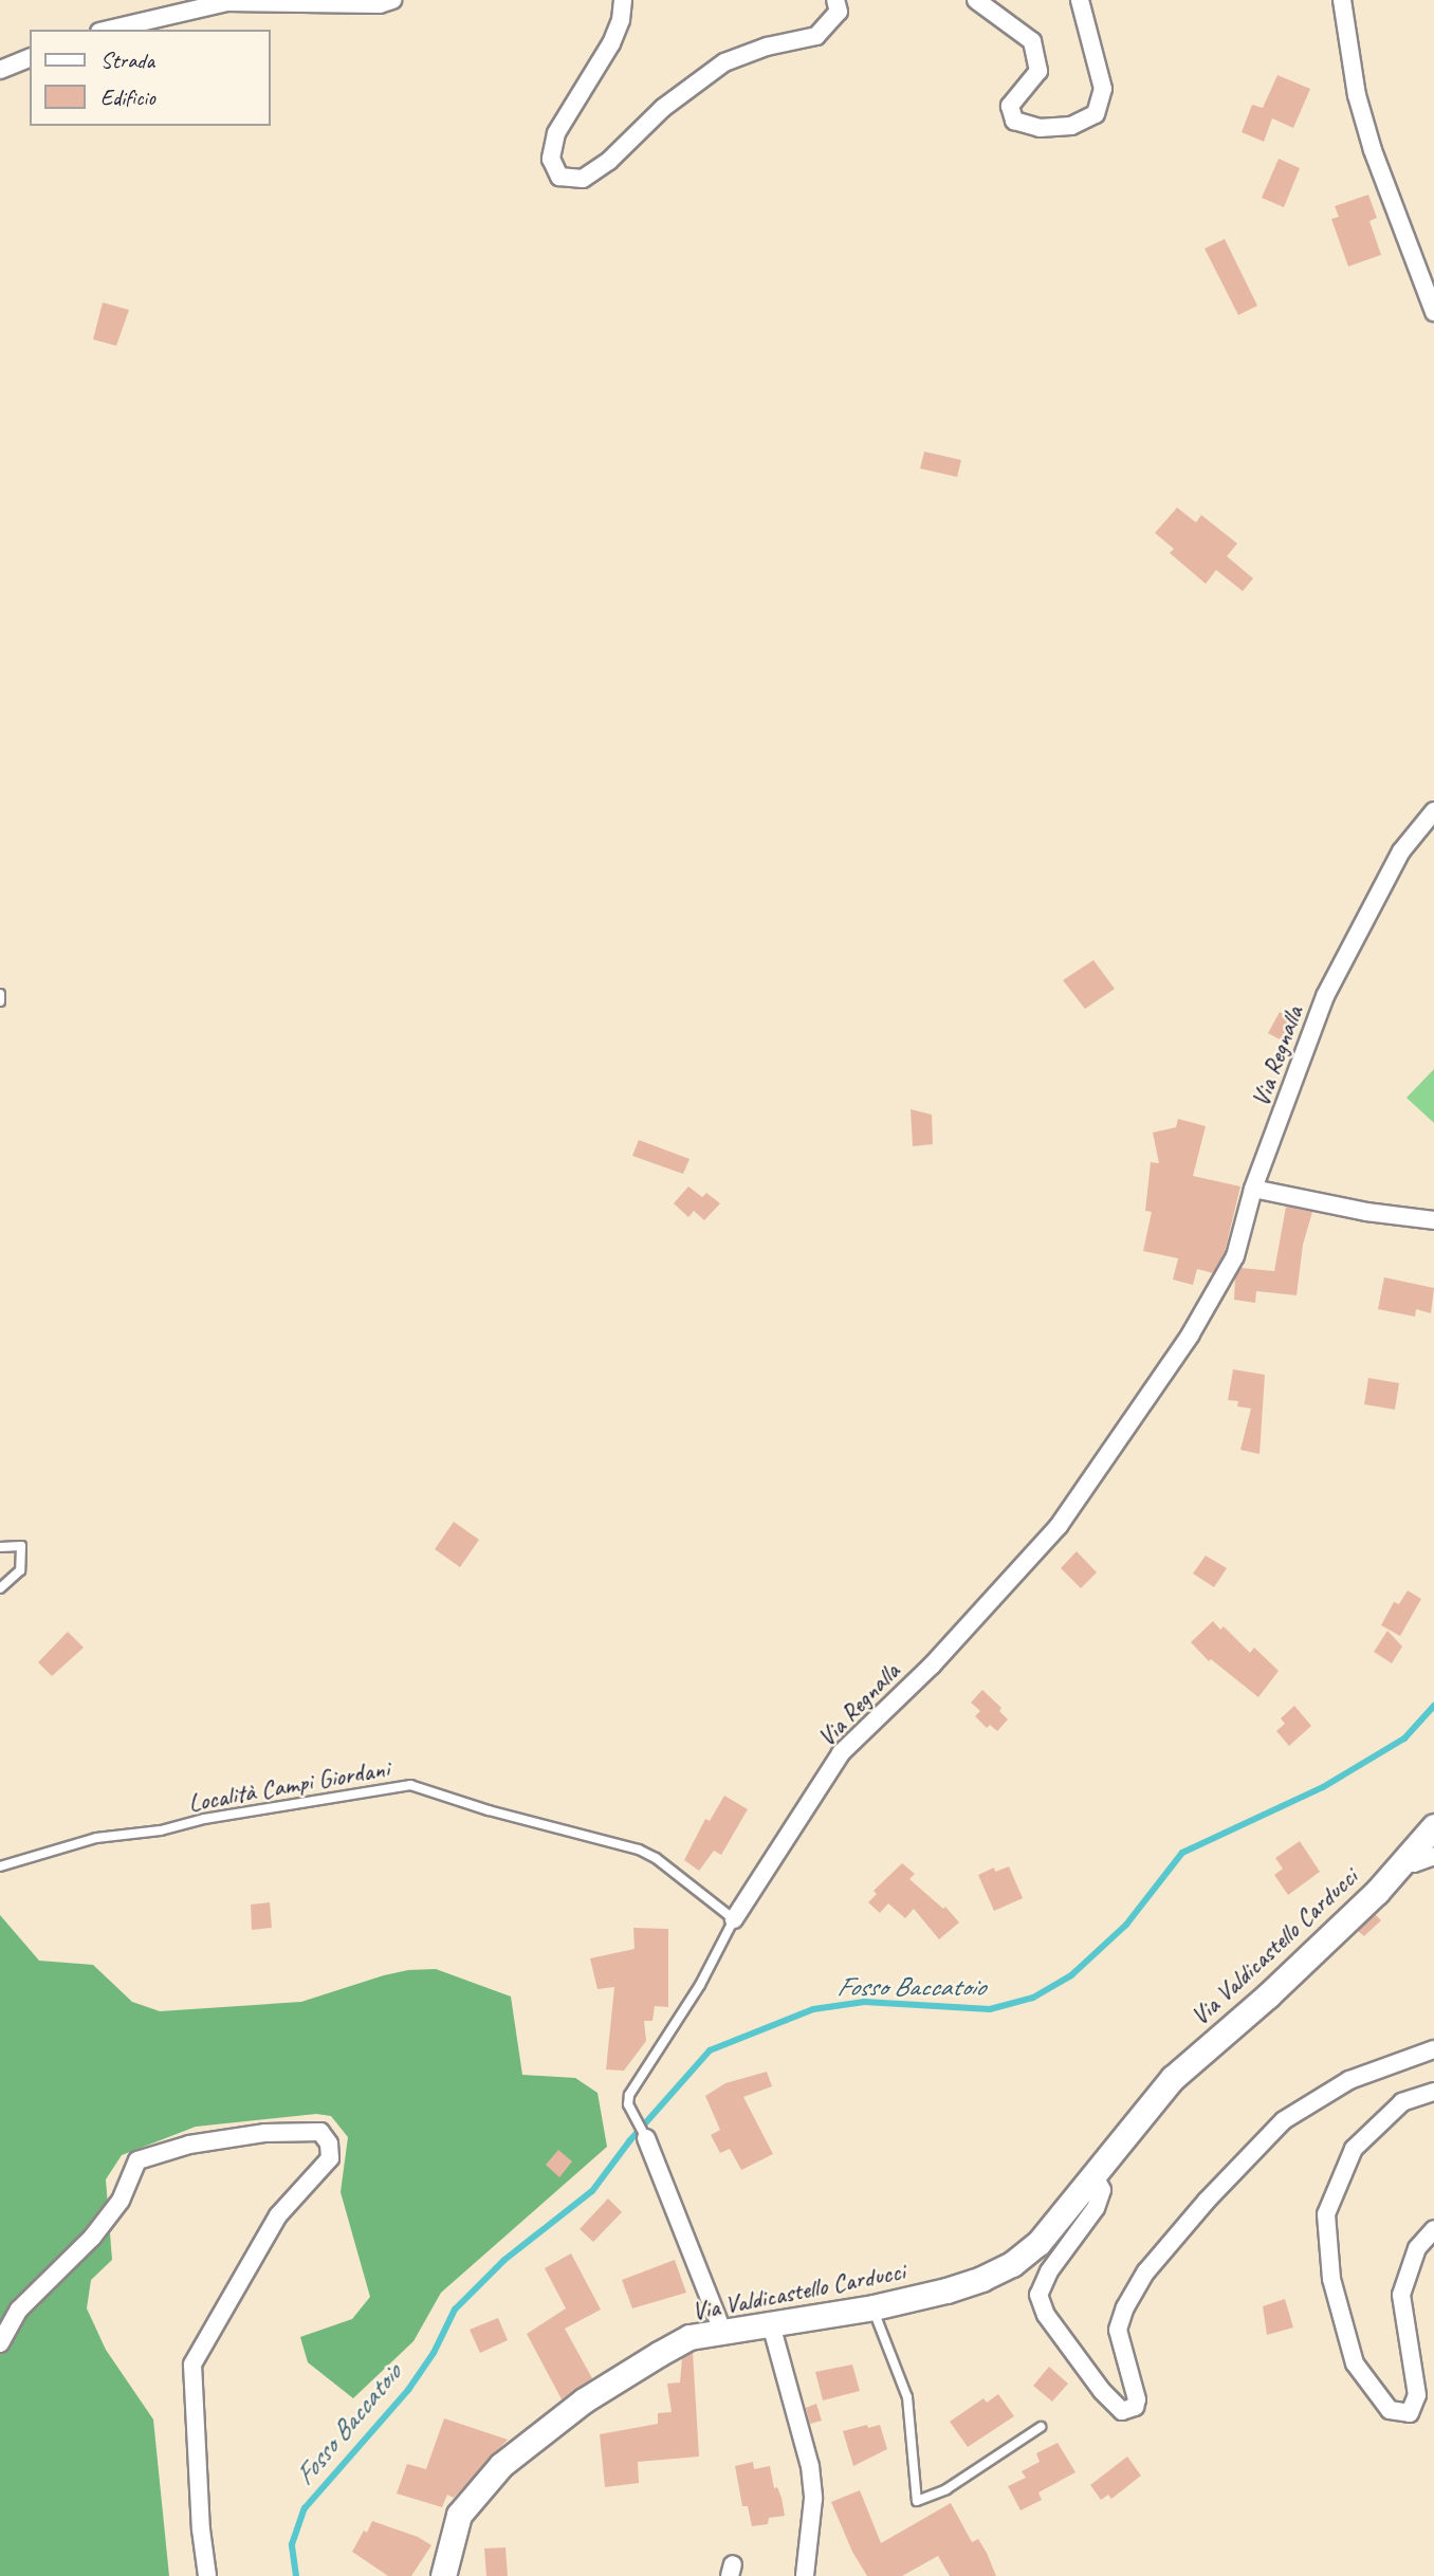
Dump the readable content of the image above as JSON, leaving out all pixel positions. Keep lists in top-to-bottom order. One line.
{"streets":{"street":["Via Regnalla","Via Valdicastello Carducci"],"lane":["Località Campi Giordani"]},"crossings":[["Via Regnalla","Località Campi Giordani"],["Via Regnalla","Via Valdicastello Carducci"]],"water":["Fosso Baccatoio"],"legend":["Strada","Edificio"]}
